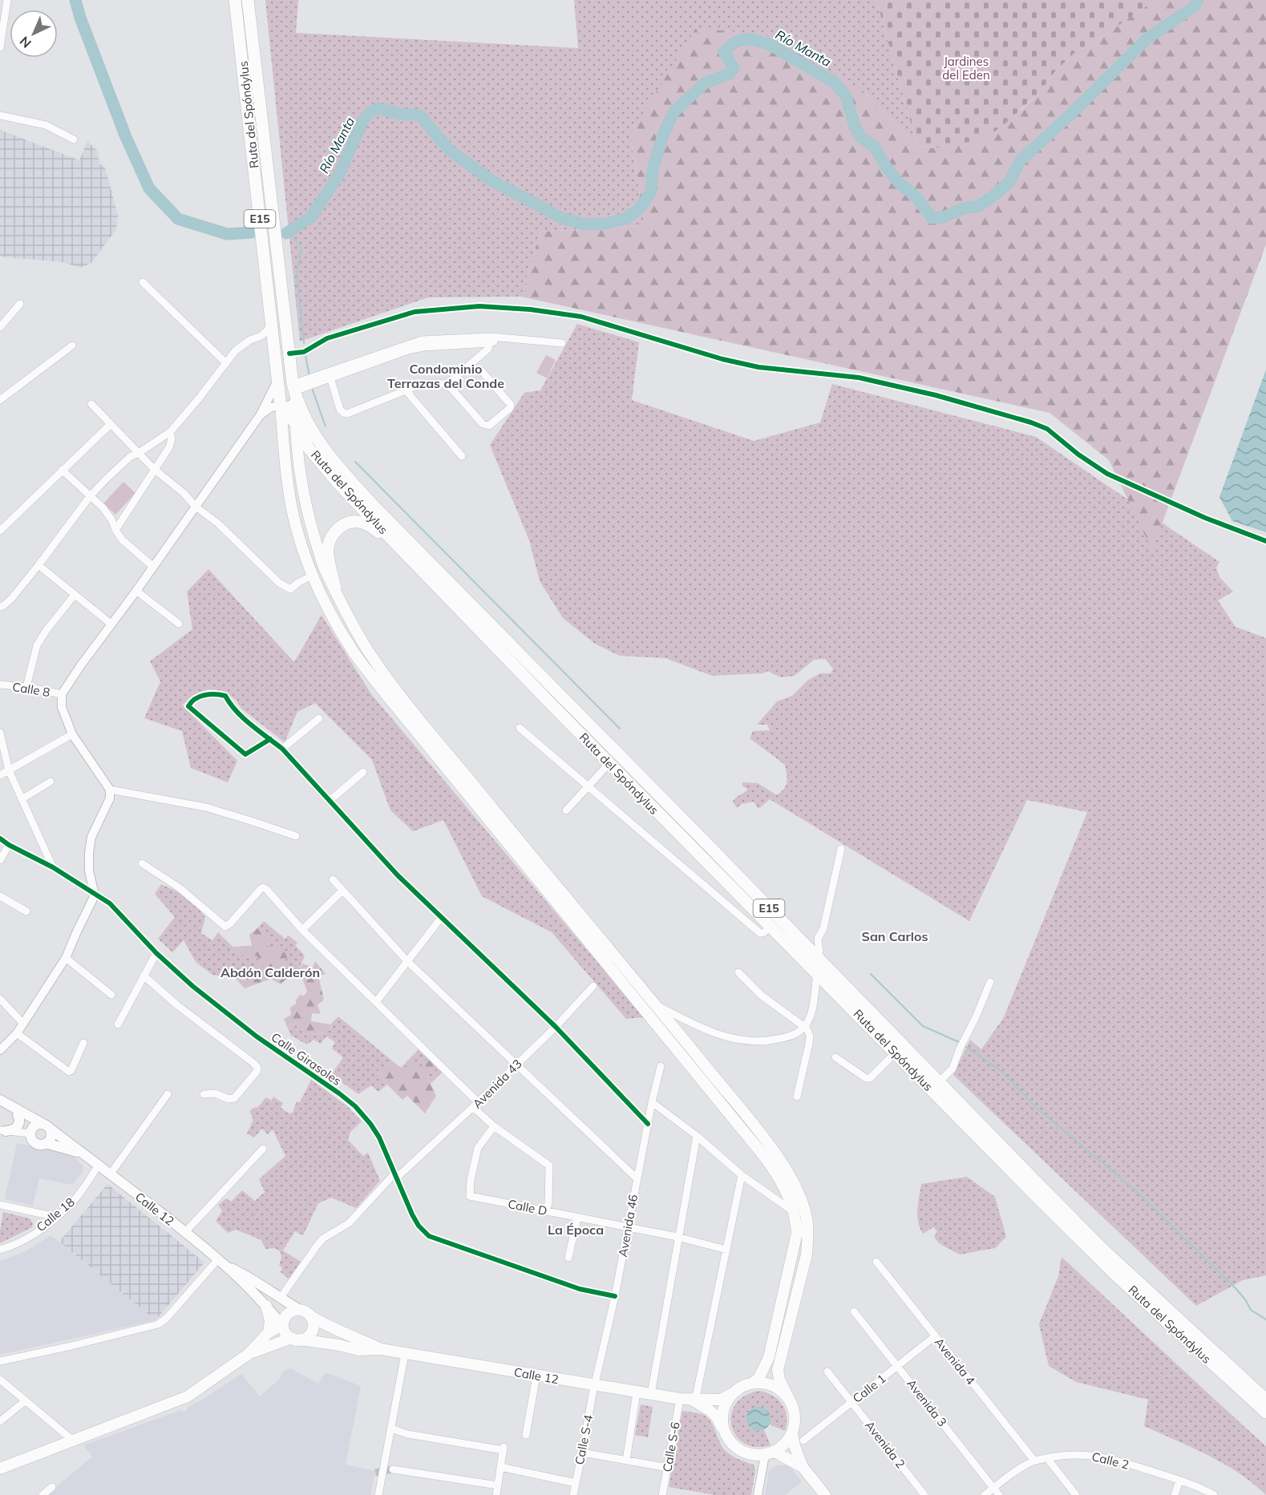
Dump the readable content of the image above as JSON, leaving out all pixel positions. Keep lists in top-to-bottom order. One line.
{"streets":{"highway":["Ruta del Spóndylus","E15"],"main road":["Calle 12"],"street":["Calle 8","Calle Girasoles","Avenida 43","Calle D","Calle 18","Avenida 46","Avenida 4","Calle 1","Avenida 3","Calle S-4","Avenida 2","Calle S-6","Calle 2"]},"crossings":[["Calle Girasoles","Avenida 43"],["Calle Girasoles","Avenida 46"],["Avenida 43","Calle 12"],["Calle D","Avenida 46"],["Calle 12","Calle 18"],["Calle 12","Avenida 46"],["Calle 12","Calle S-4"],["Calle 12","Calle S-6"],["Avenida 46","Calle S-4"],["Avenida 4","Calle 1"],["Avenida 4","Calle 2"],["Calle 1","Avenida 3"],["Calle 1","Avenida 2"],["Avenida 3","Calle 2"]],"districts":["Condominio Terrazas del Conde","San Carlos","Abdón Calderón","La Época"],"water":["Río Manta"],"parks":["Jardines del Eden"],"north":"bottom left"}
